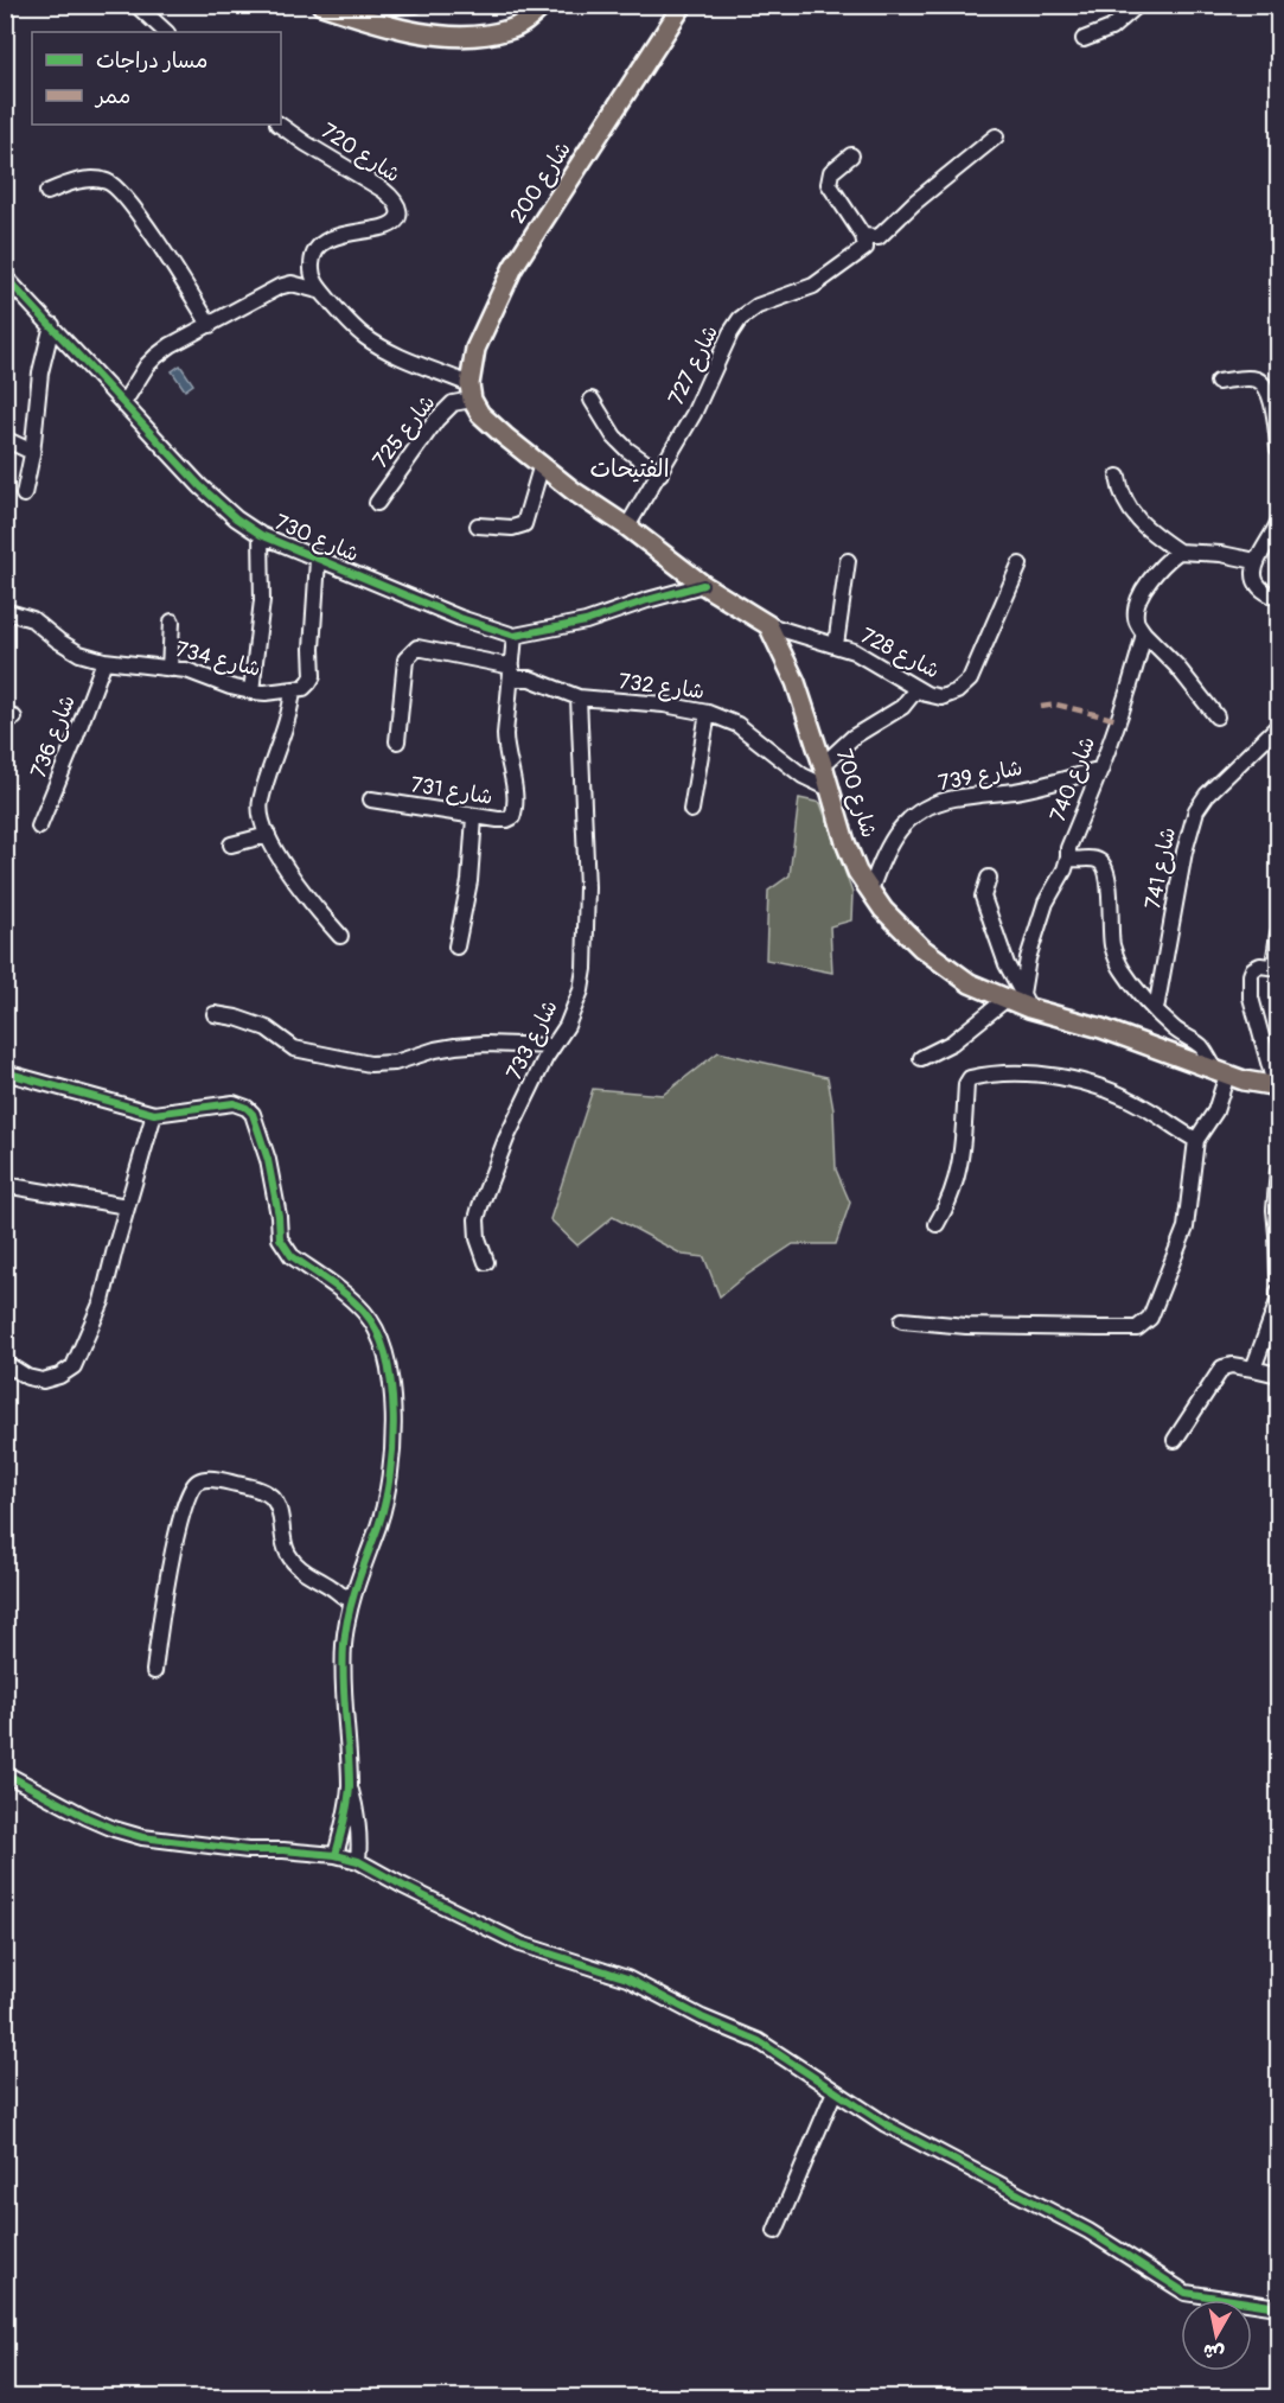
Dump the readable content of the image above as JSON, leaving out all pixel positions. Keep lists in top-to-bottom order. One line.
{"streets":{"main road":["شارع 200","شارع 700"],"street":["شارع 720","شارع 727","شارع 725","شارع 730","شارع 728","شارع 734","شارع 732","شارع 736","شارع 739","شارع 740","شارع 731","شارع 741","شارع 733"]},"crossings":[["شارع 720","شارع 200"],["شارع 720","شارع 725"],["شارع 200","شارع 725"],["شارع 730","شارع 731"],["شارع 728","شارع 700"],["شارع 734","شارع 736"],["شارع 732","شارع 731"],["شارع 732","شارع 700"],["شارع 732","شارع 733"],["شارع 739","شارع 740"],["شارع 739","شارع 700"],["شارع 740","شارع 700"],["شارع 740","شارع 741"]],"districts":["الفتيحات"],"legend":["مسار دراجات","ممر"],"north":"bottom"}
